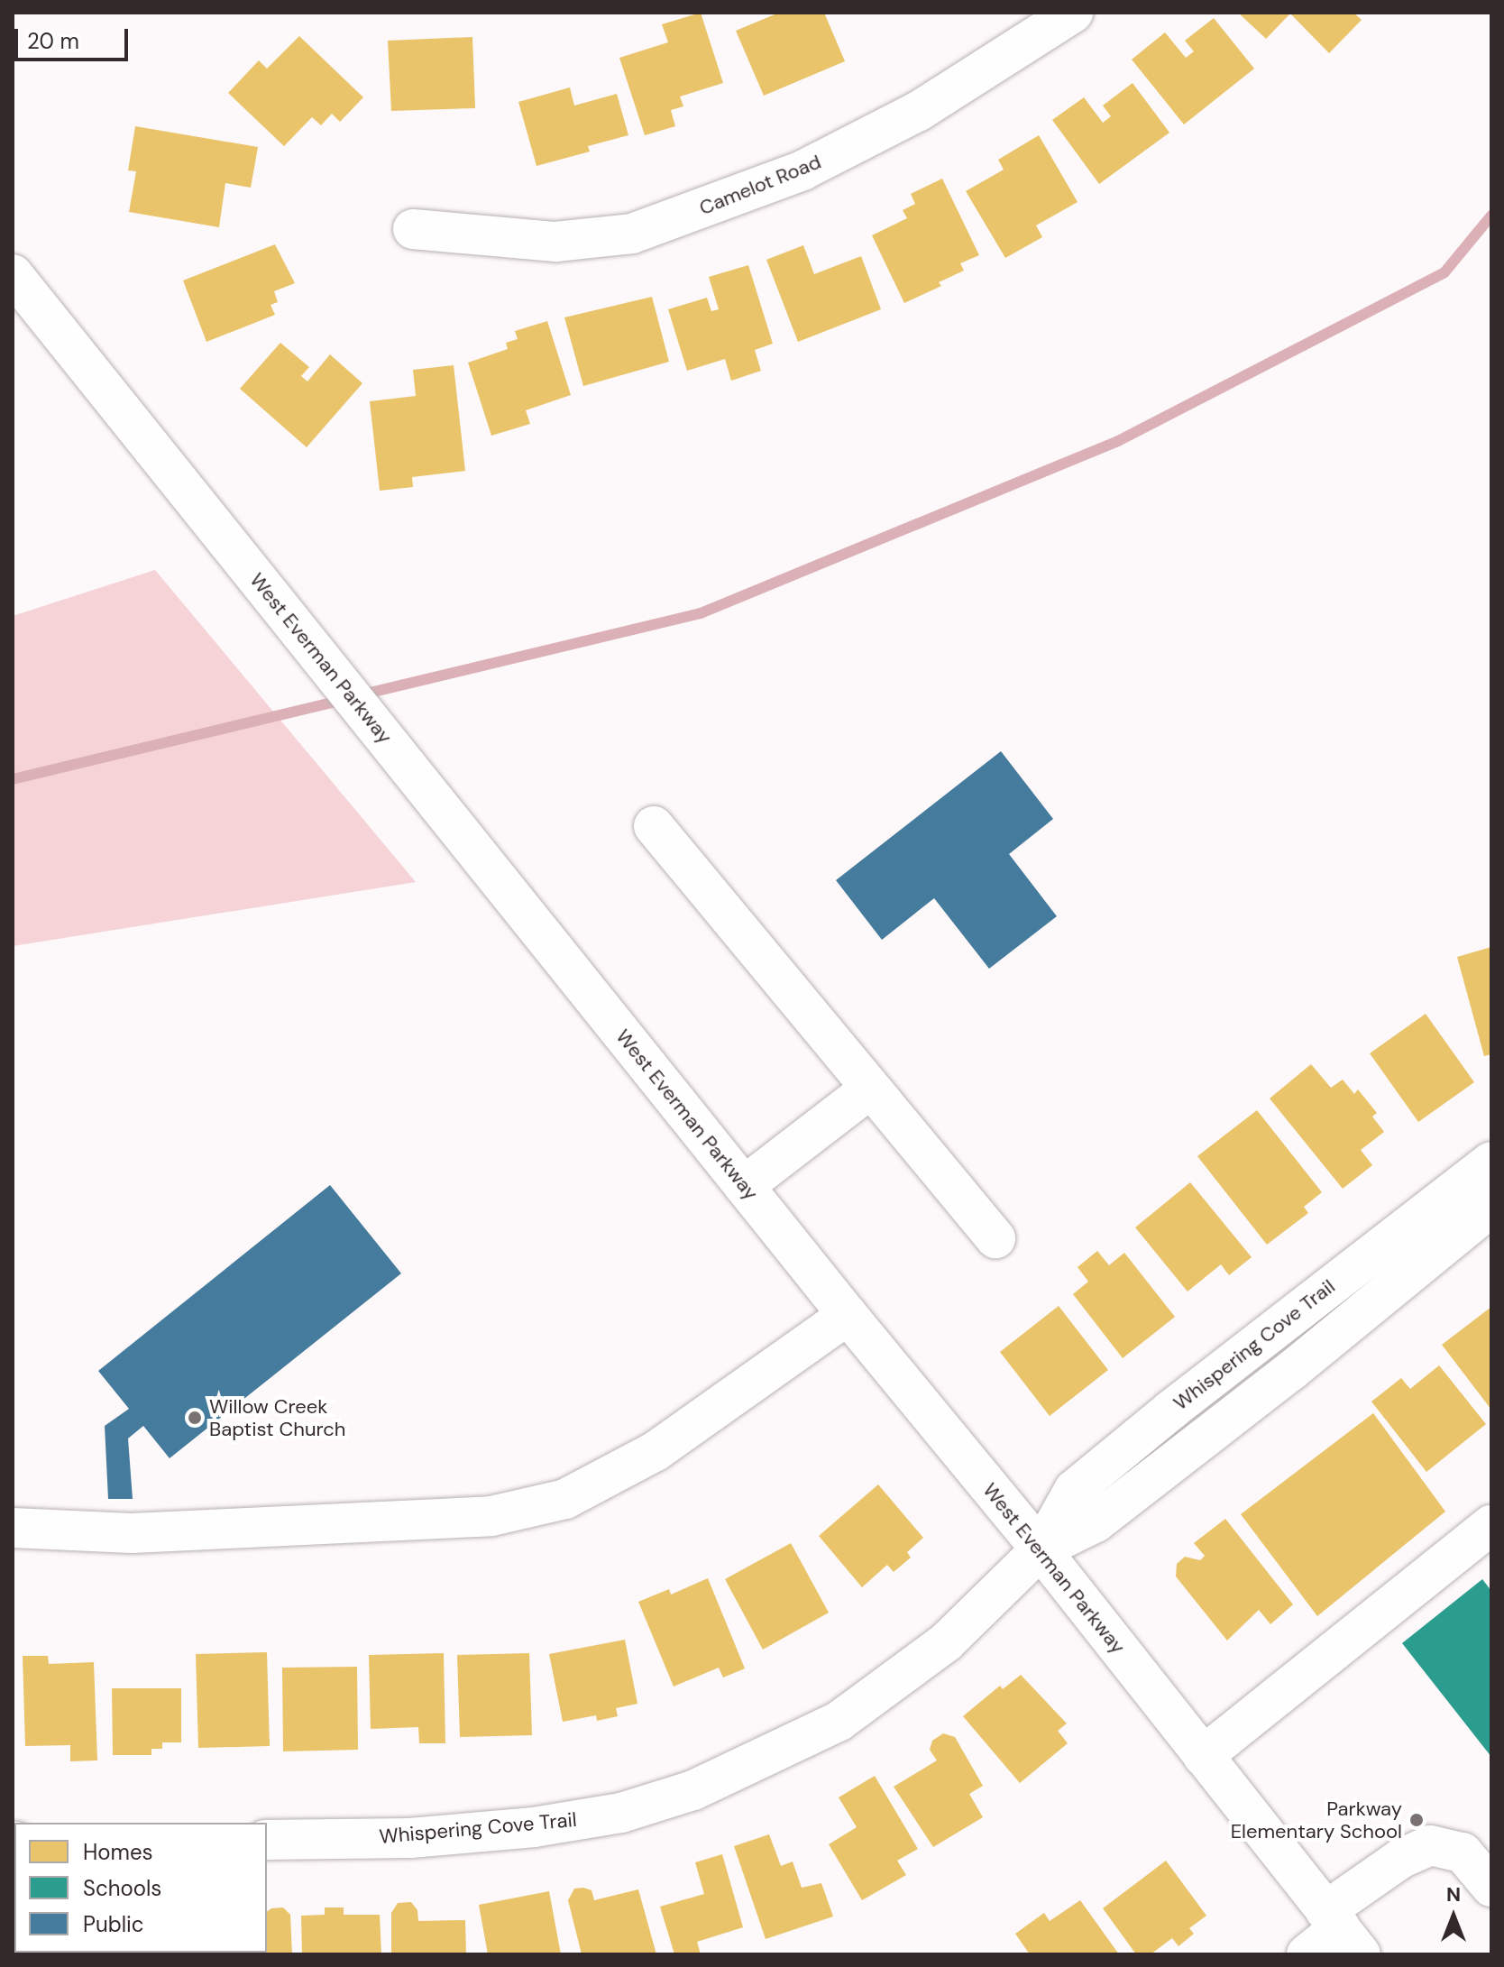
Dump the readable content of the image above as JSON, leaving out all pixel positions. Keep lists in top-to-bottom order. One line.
{"streets":{"street":["Camelot Road","West Everman Parkway","Whispering Cove Trail"]},"crossings":[["West Everman Parkway","Whispering Cove Trail"]],"places":["Willow Creek Baptist Church","Parkway Elementary School"],"legend":["Homes","Schools","Public"],"scale_bar":"20 m","north":"top"}
